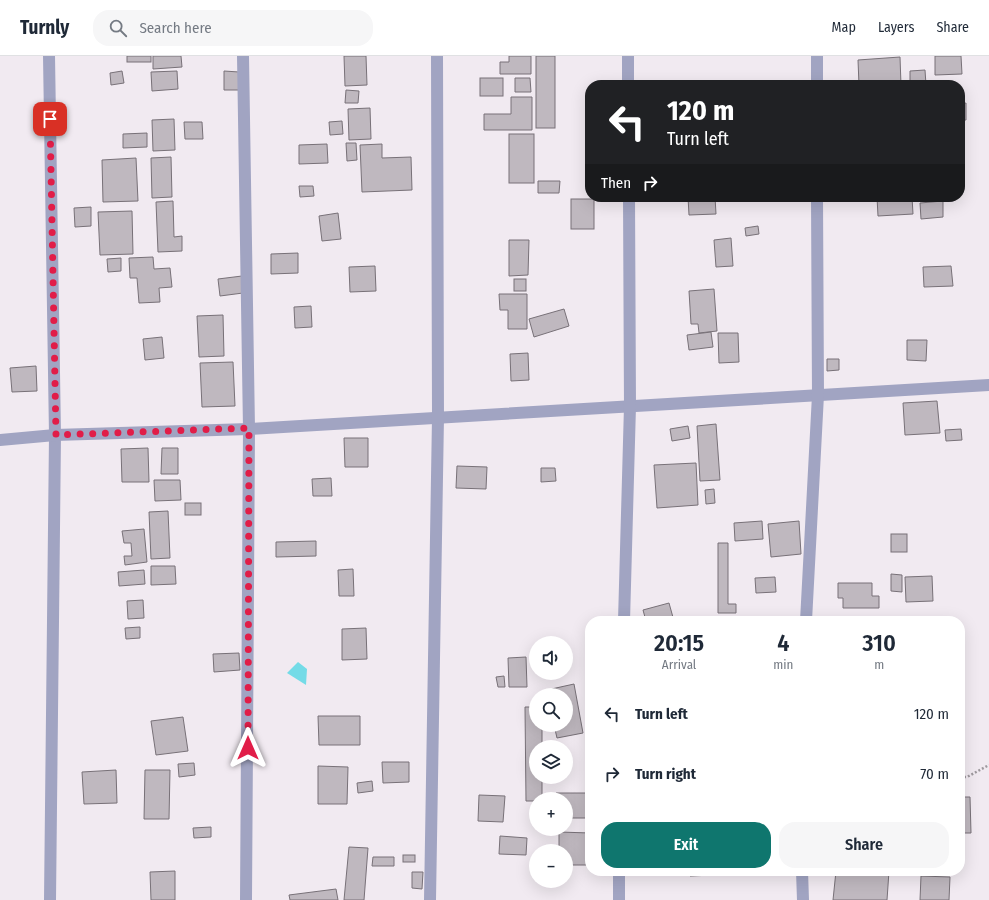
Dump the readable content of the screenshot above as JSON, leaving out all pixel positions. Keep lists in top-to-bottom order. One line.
{"page":{"header":"Turnly","search":"Search here","nav":["Map","Layers","Share"],"turn":["120 m","Turn left"],"then":"Then","eta":["20:15","Arrival","4","min","310","m"],"map_buttons":["+","−"],"list":[{"name":"Turn left","value":"120 m"},{"name":"Turn right","value":"70 m"}],"buttons":["Exit","Share"]}}
